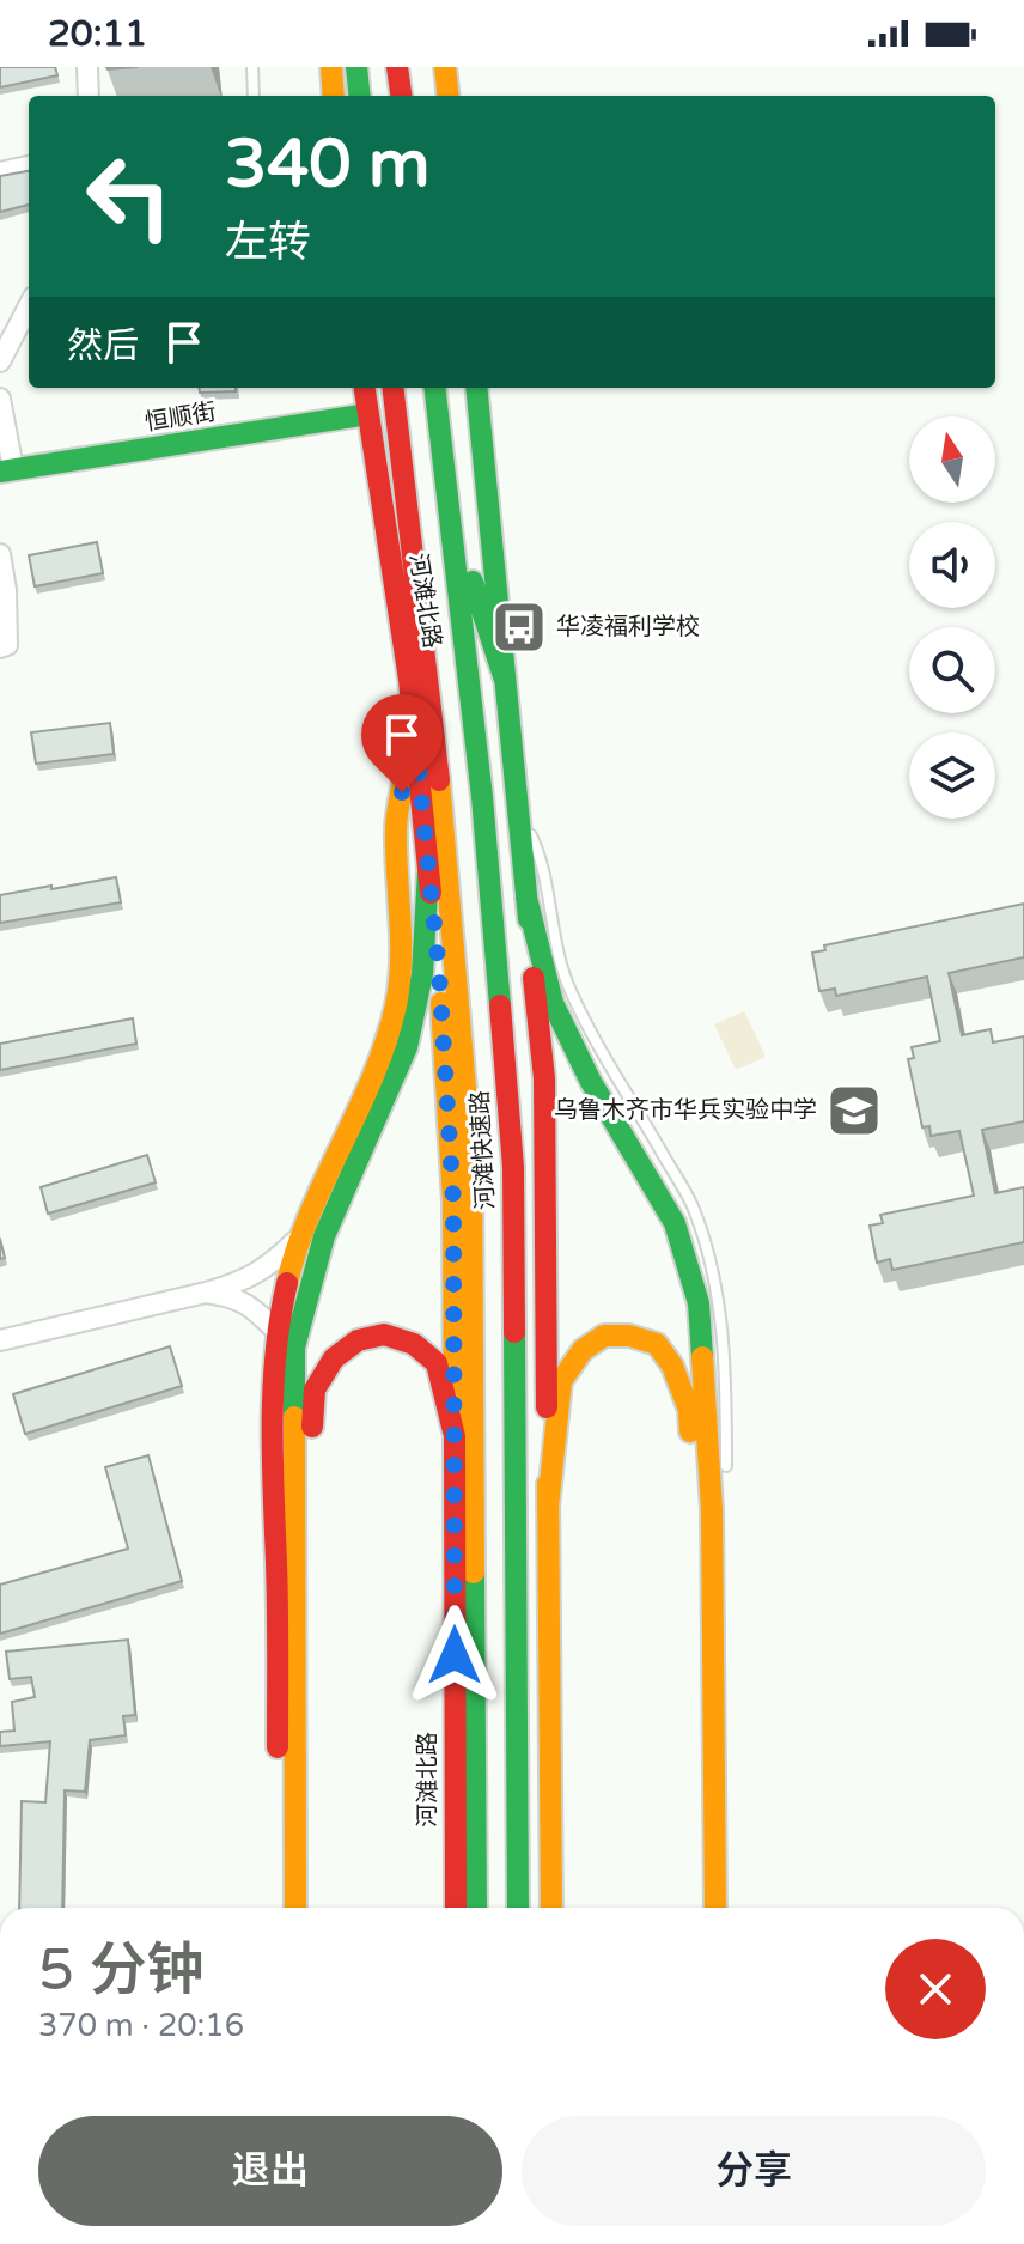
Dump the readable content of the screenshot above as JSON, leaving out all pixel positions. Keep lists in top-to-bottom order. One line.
{"streets":{"main road":["恒顺街","河滩北路","河滩快速路"]},"crossings":[["恒顺街","河滩北路"]],"places":{"bus stop":["华凌福利学校"],"school or university":["乌鲁木齐市华兵实验中学"]},"north":"top","page":{"status":"20:11","turn":["340 m","左转"],"then":"然后","heading":["5 分钟","370 m · 20:16"],"buttons":["退出","分享"]}}
